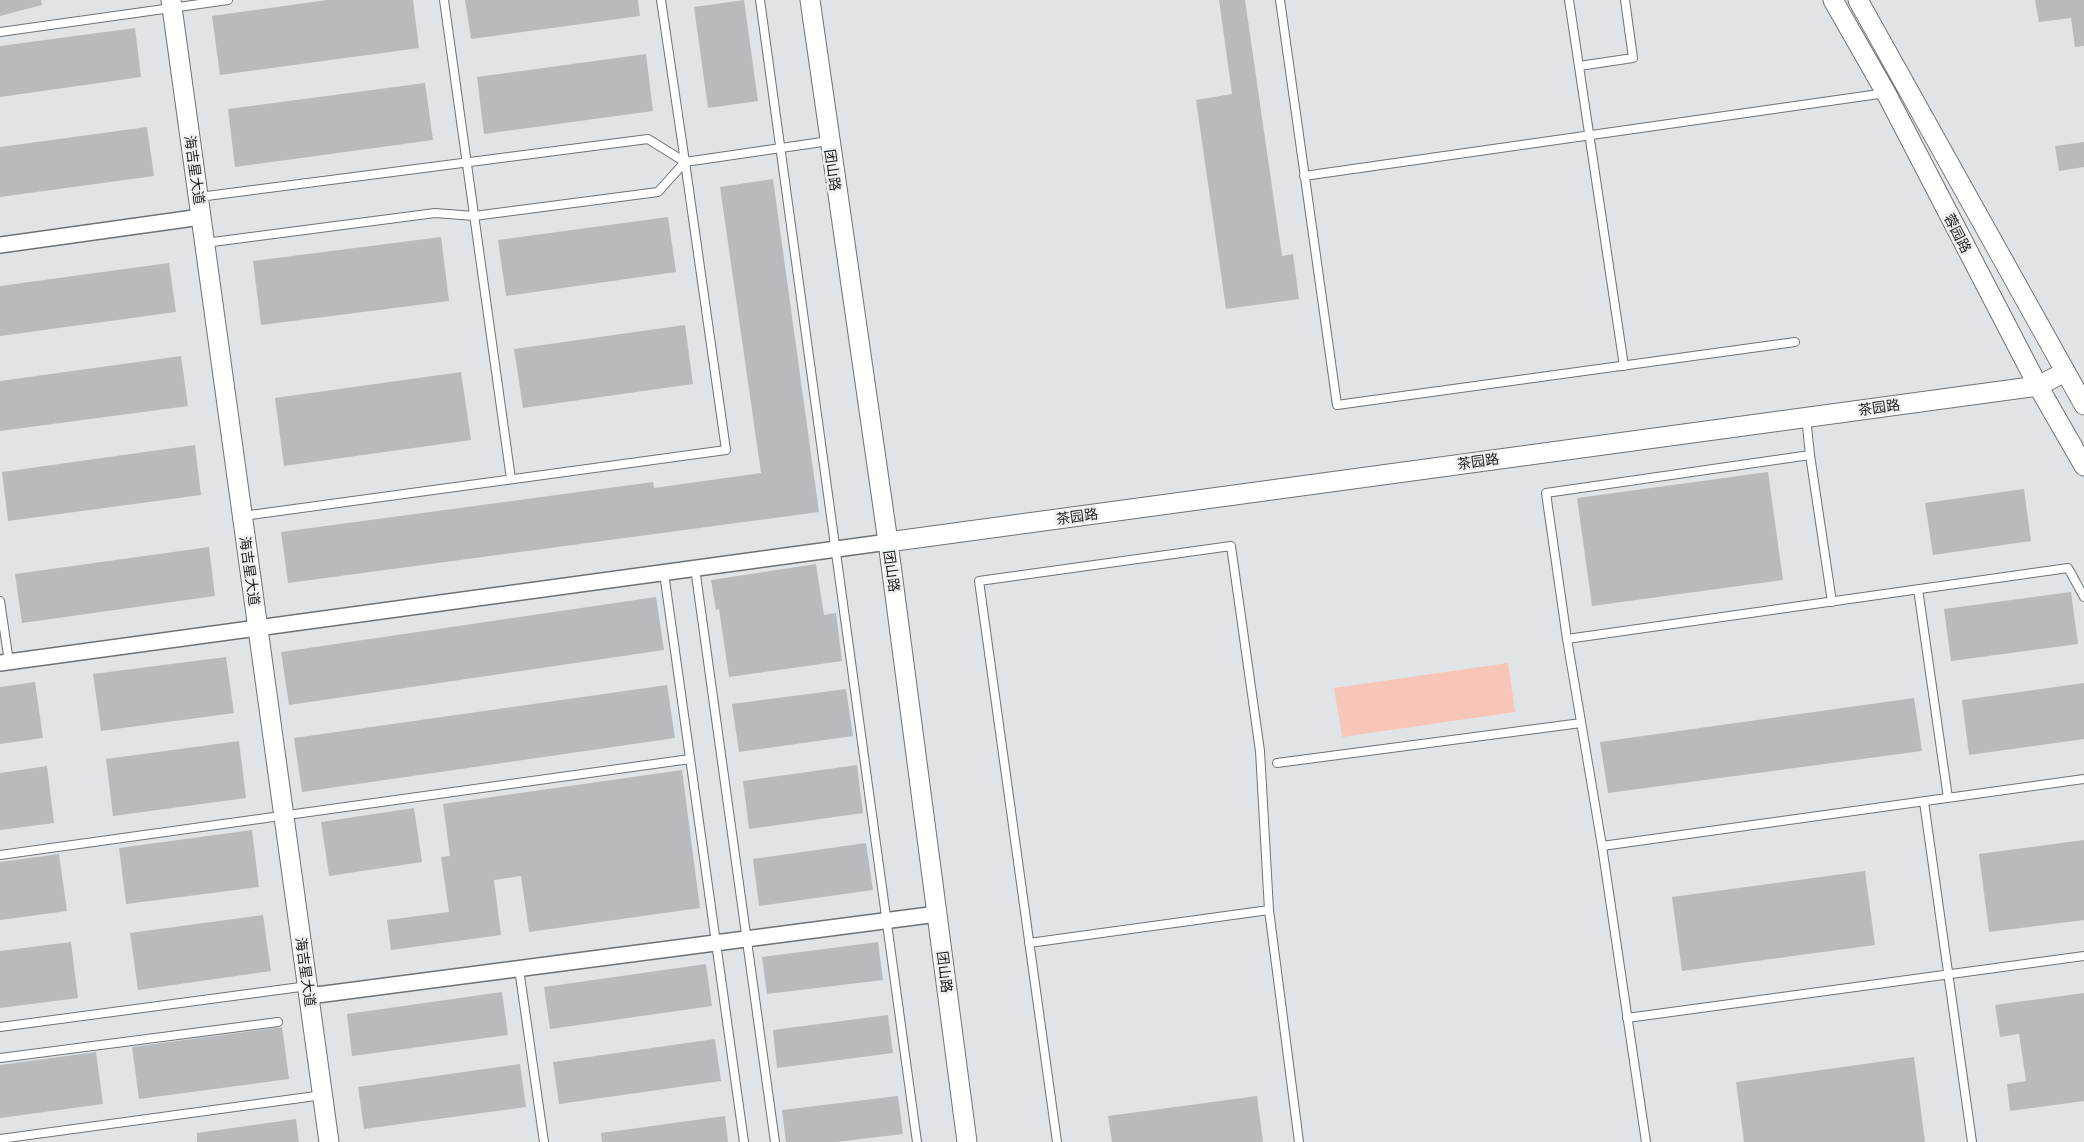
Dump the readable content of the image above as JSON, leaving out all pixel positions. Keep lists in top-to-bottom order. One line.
{"streets":{"street":["海吉星大道","团山路","蓉园路","茶园路"]},"crossings":[["团山路","茶园路"],["蓉园路","茶园路"]]}
